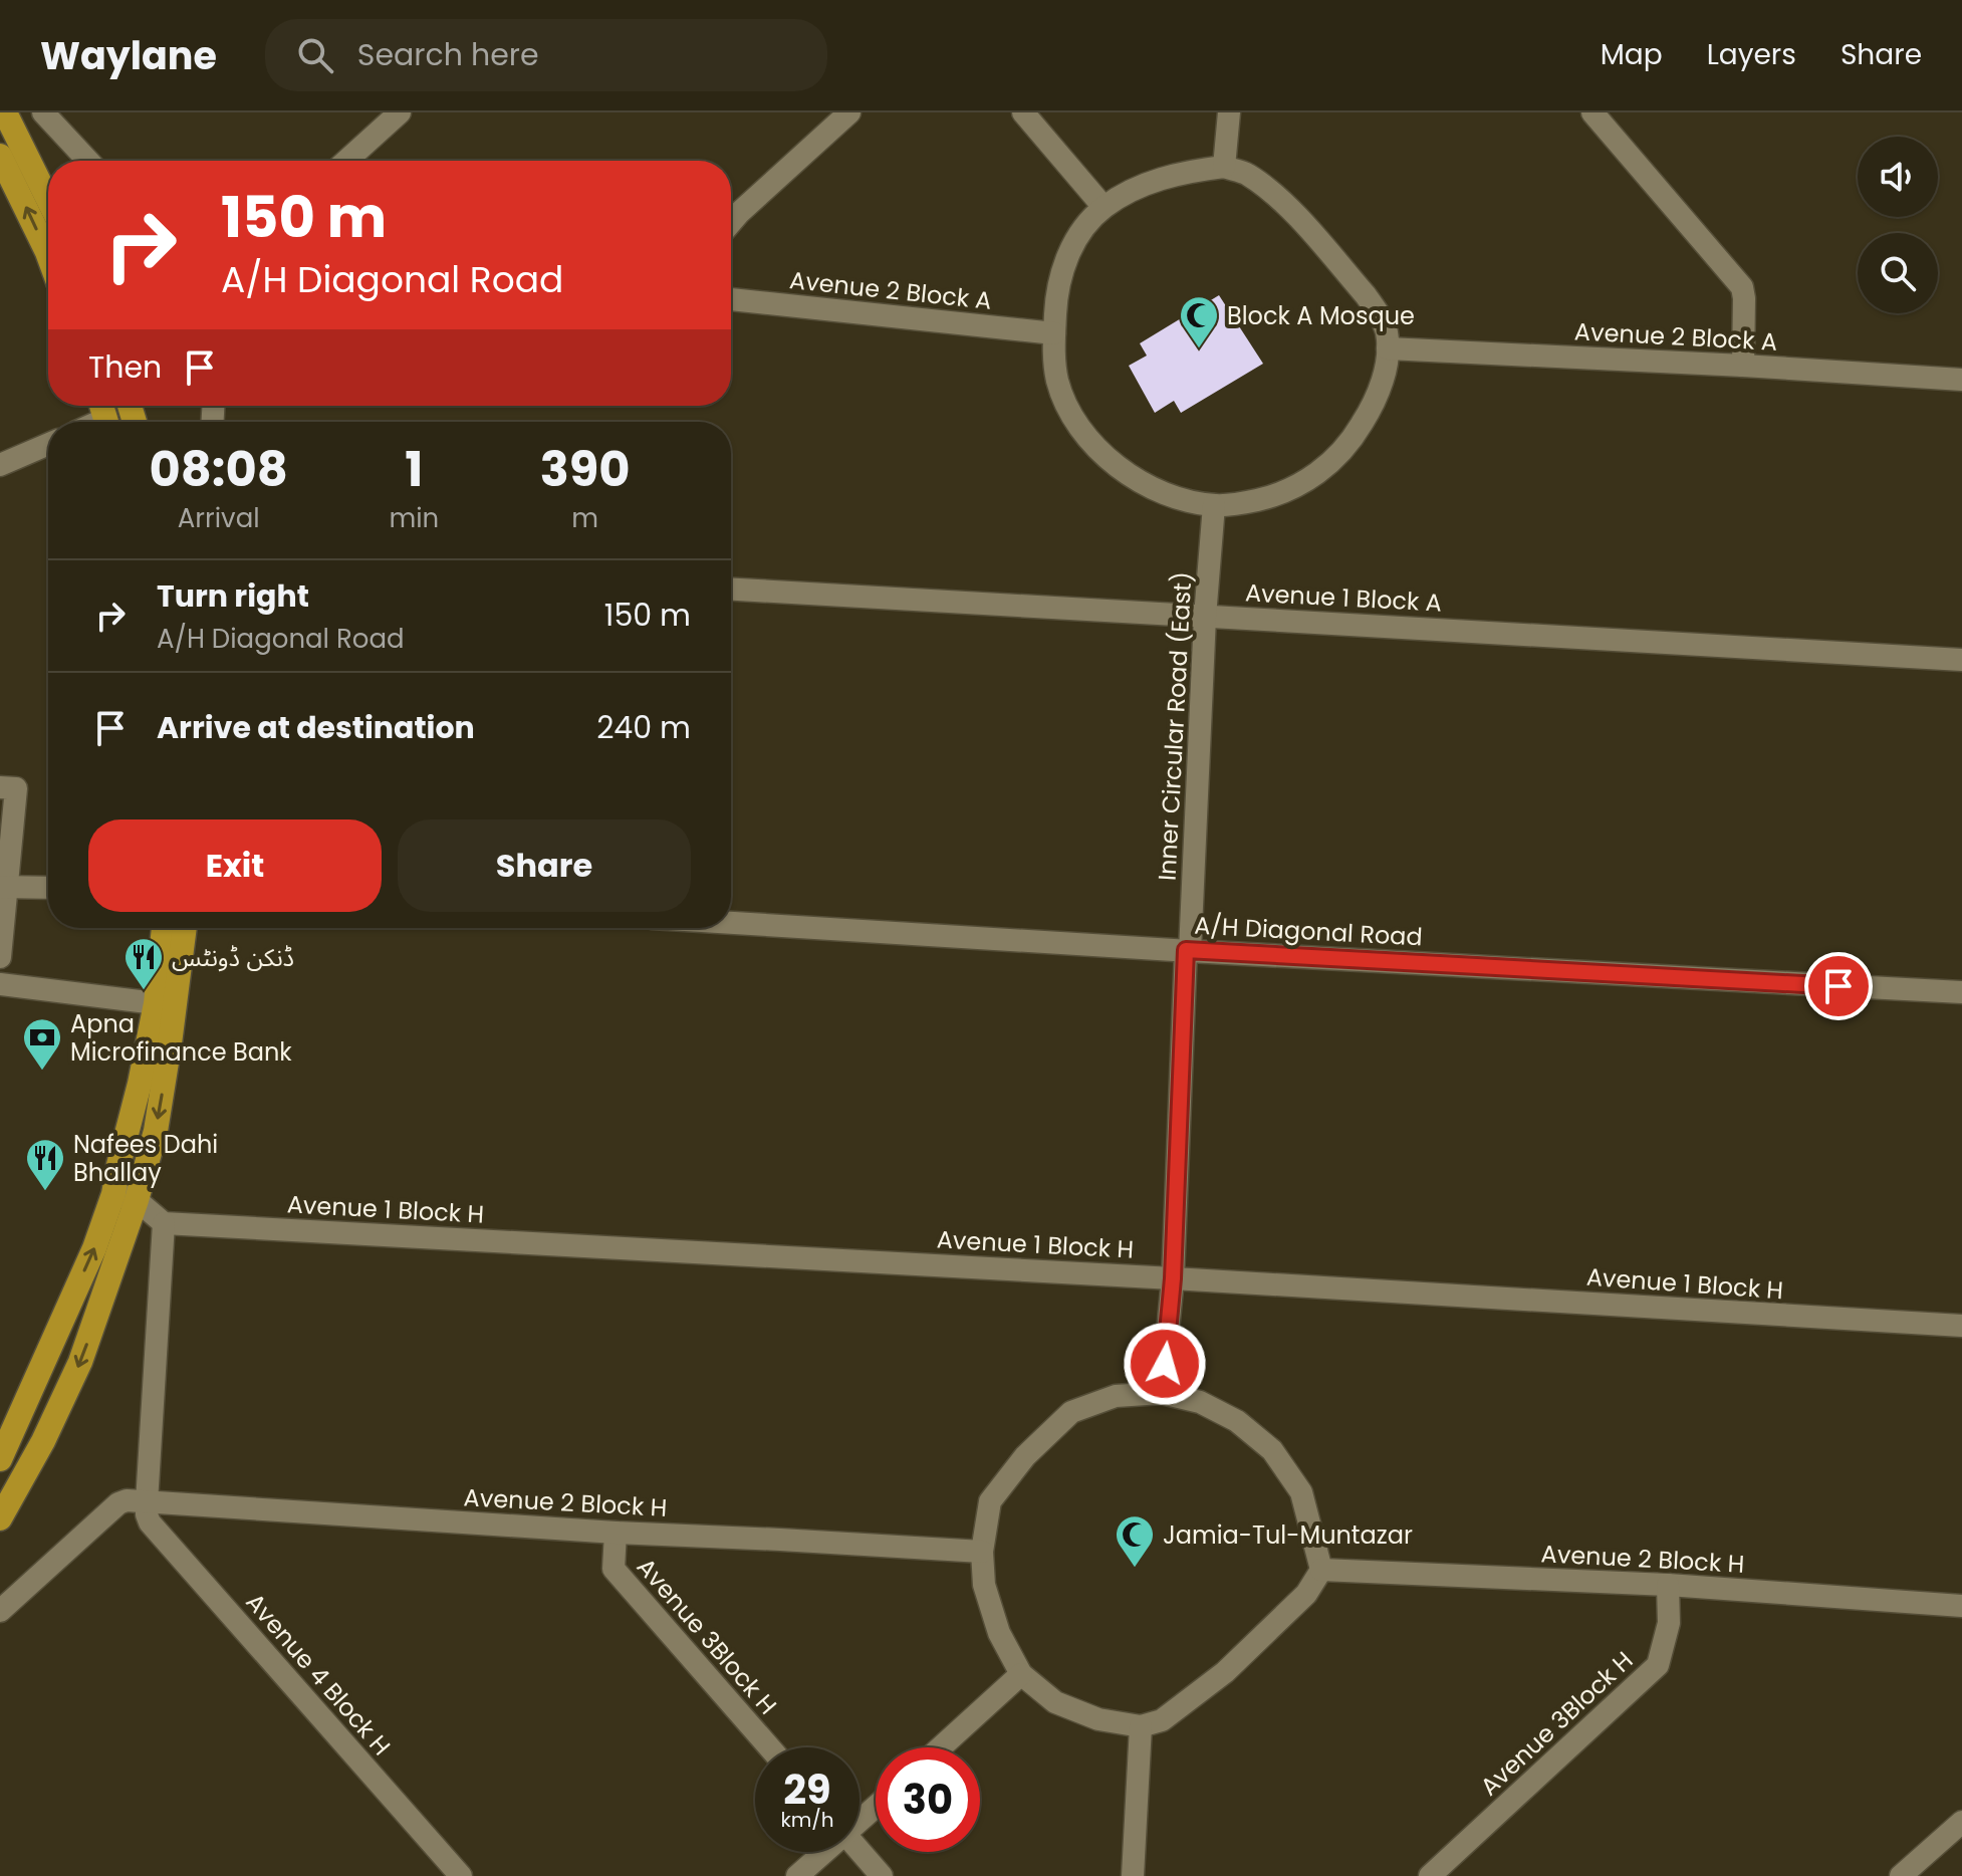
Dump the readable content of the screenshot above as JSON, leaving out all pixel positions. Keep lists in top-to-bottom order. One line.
{"streets":{"street":["Avenue 2 Block A","Avenue 1 Block A","Inner Circular Road (East)","A/H Diagonal Road","Avenue 1 Block H","Avenue 2 Block H","Avenue 3Block H","Avenue 4 Block H"]},"crossings":[["Avenue 1 Block A","Inner Circular Road (East)"],["Inner Circular Road (East)","A/H Diagonal Road"],["Inner Circular Road (East)","Avenue 1 Block H"],["Avenue 2 Block H","Avenue 3Block H"],["Avenue 2 Block H","Avenue 4 Block H"]],"places":{"mosque":["Block A Mosque","Jamia-Tul-Muntazar"],"restaurant":["ڈنکن ڈونٹس","Nafees Dahi Bhallay"],"bank":["Apna Microfinance Bank"]},"page":{"header":"Waylane","search":"Search here","nav":["Map","Layers","Share"],"turn":["150 m","A/H Diagonal Road"],"then":"Then","eta":["08:08","Arrival","1","min","390","m"],"list":[{"name":"Turn right","note":"A/H Diagonal Road","value":"150 m"},{"name":"Arrive at destination","value":"240 m"}],"buttons":["Exit","Share"],"speed":"29 km/h","limit":"30"}}
